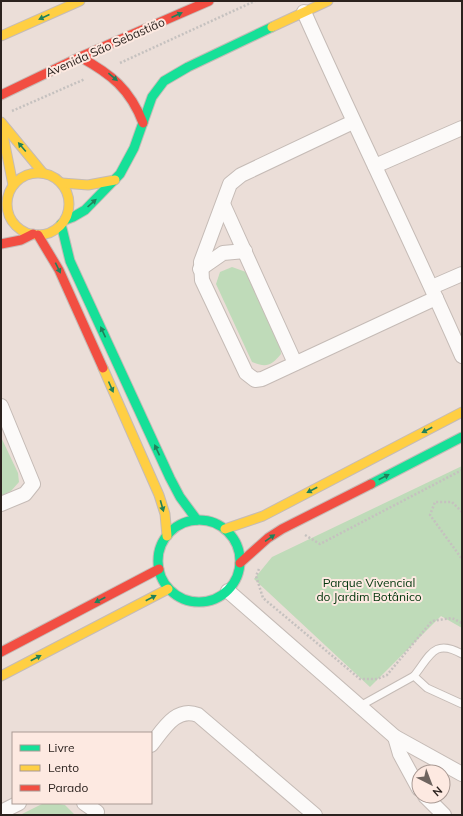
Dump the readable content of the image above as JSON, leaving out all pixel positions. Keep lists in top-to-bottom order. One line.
{"streets":{"street":["Avenida São Sebastião"]},"parks":["Parque Vivencial do Jardim Botânico"],"legend":["Livre","Lento","Parado"],"north":"bottom right"}
